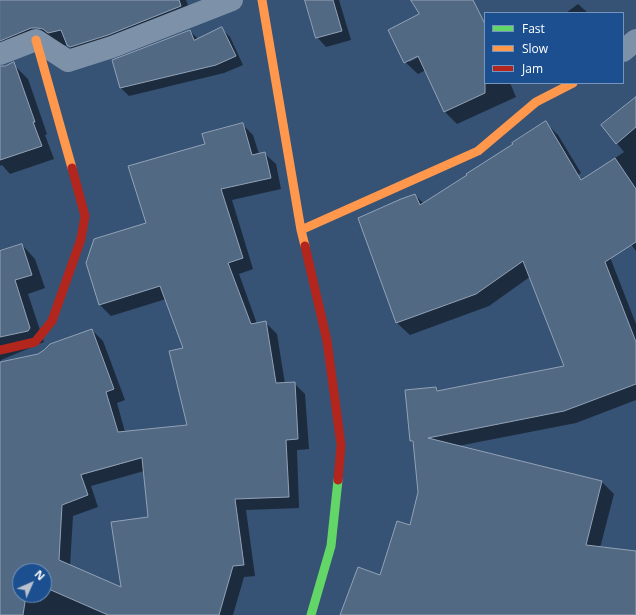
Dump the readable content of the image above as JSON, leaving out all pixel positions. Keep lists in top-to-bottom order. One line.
{"legend":["Fast","Slow","Jam"],"north":"top right"}
